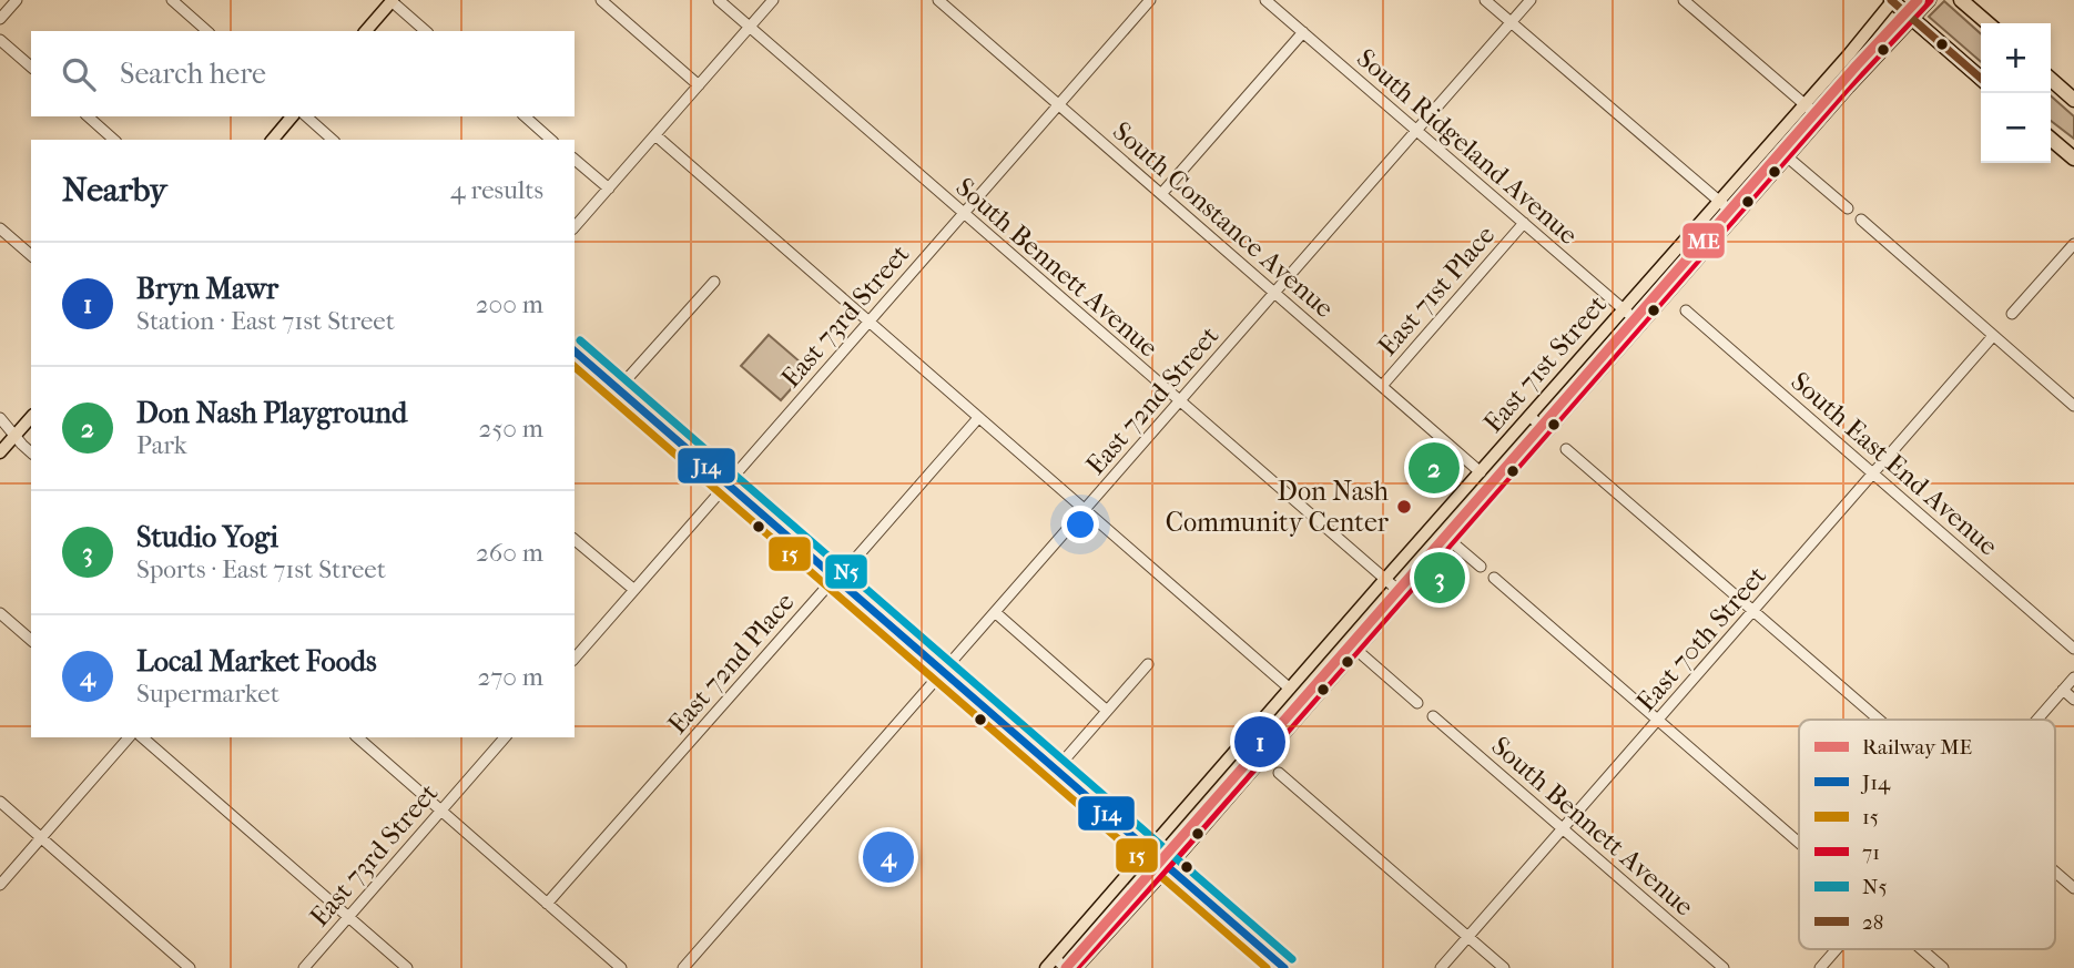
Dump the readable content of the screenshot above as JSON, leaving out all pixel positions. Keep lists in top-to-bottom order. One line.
{"streets":{"main road":["East 71st Street"],"street":["South Ridgeland Avenue","South Constance Avenue","South Bennett Avenue","East 71st Place","East 73rd Street","East 72nd Street","South East End Avenue","East 70th Street","East 72nd Place"]},"crossings":[["South Ridgeland Avenue","East 71st Place"],["South Ridgeland Avenue","East 71st Street"],["South Ridgeland Avenue","East 72nd Street"],["South Constance Avenue","East 71st Place"],["South Constance Avenue","East 73rd Street"],["South Constance Avenue","East 71st Street"],["South Constance Avenue","East 72nd Street"],["South Bennett Avenue","East 73rd Street"],["South Bennett Avenue","East 71st Street"],["South Bennett Avenue","East 72nd Street"],["South Bennett Avenue","East 70th Street"],["South East End Avenue","East 70th Street"]],"places":["Don Nash Community Center"],"lines":["rail line ME","transit line 71","transit line 28","transit line N5","transit line J14","transit line 15"],"legend":["Railway ME","J14","15","71","N5","28"],"page":{"map_buttons":["+","−"],"search":"Search here","heading":["Nearby","4 results"],"list":[{"mark":"1","name":"Bryn Mawr","note":"Station · East 71st Street","value":"200 m"},{"mark":"2","name":"Don Nash Playground","note":"Park","value":"250 m"},{"mark":"3","name":"Studio Yogi","note":"Sports · East 71st Street","value":"260 m"},{"mark":"4","name":"Local Market Foods","note":"Supermarket","value":"270 m"}],"pins":["2","3","1","4"]}}
